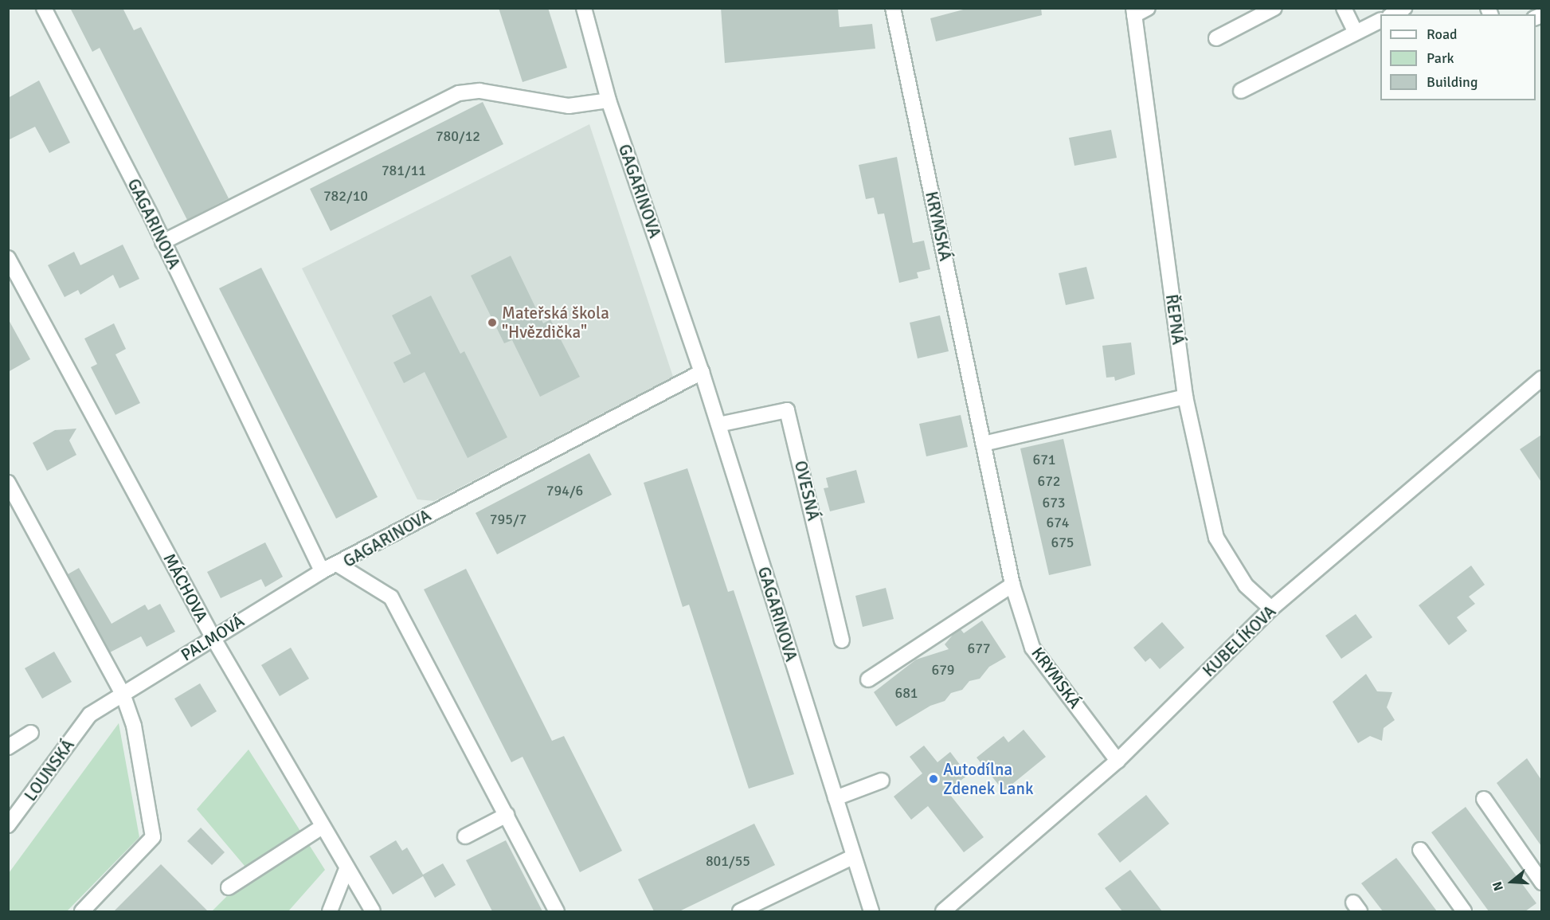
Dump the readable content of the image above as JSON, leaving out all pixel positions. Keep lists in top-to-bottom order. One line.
{"streets":{"street":["GAGARINOVA","KRYMSKÁ","ŘEPNÁ","OVESNÁ","MÁCHOVA","PALMOVÁ","KUBELÍKOVA","LOUNSKÁ"]},"crossings":[["GAGARINOVA","OVESNÁ"],["GAGARINOVA","PALMOVÁ"],["KRYMSKÁ","KUBELÍKOVA"],["ŘEPNÁ","KUBELÍKOVA"],["MÁCHOVA","PALMOVÁ"],["PALMOVÁ","LOUNSKÁ"]],"places":["Mateřská škola \"Hvězdička\"","Autodílna Zdenek Lank"],"house_numbers":["780/12","781/11","782/10","671","672","794/6","673","795/7","674","675","677","679","681","801/55"],"legend":["Road","Park","Building"],"north":"left"}
